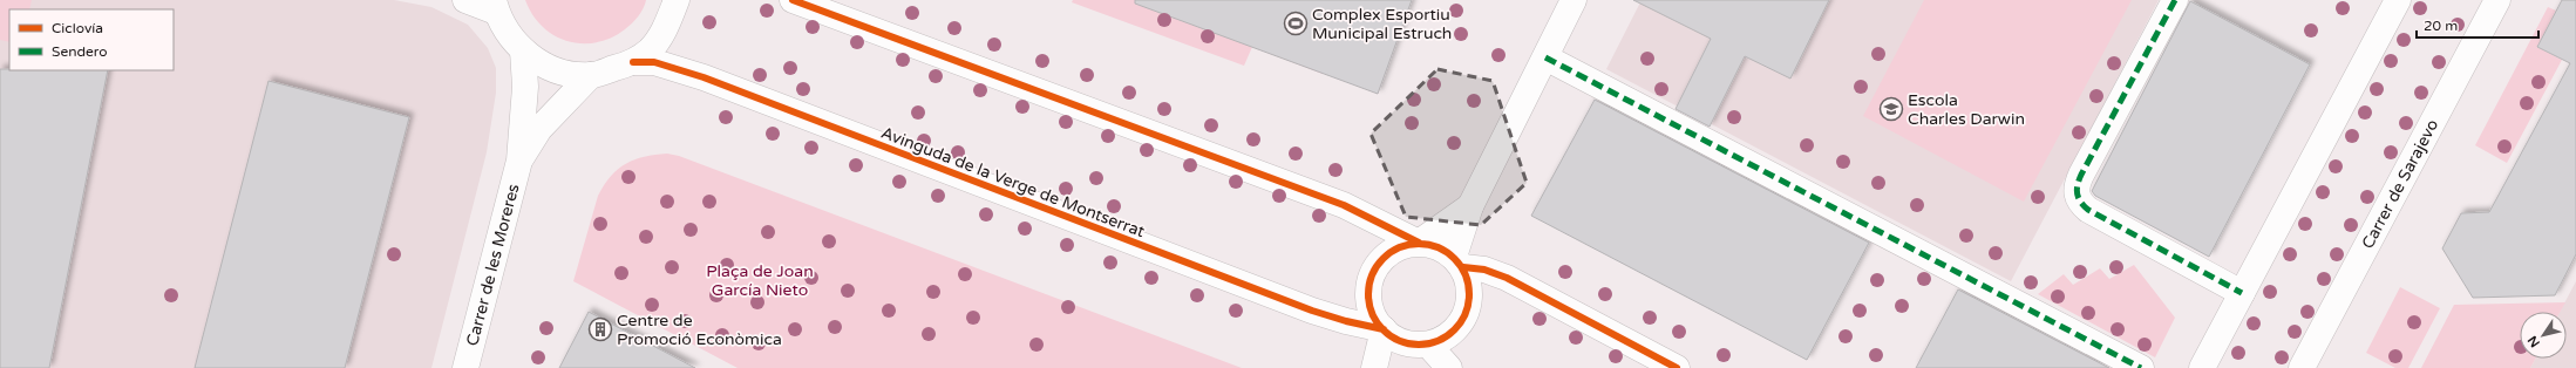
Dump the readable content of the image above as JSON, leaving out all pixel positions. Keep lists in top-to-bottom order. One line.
{"streets":{"street":["Avinguda de la Verge de Montserrat","Carrer de Sarajevo","Carrer de les Moreres"]},"parks":["Plaça de Joan García Nieto"],"places":{"sports":["Complex Esportiu Municipal Estruch"],"school or university":["Escola Charles Darwin"],"building":["Centre de Promoció Econòmica"]},"legend":["Ciclovía","Sendero"],"scale_bar":"20 m","north":"bottom left"}
